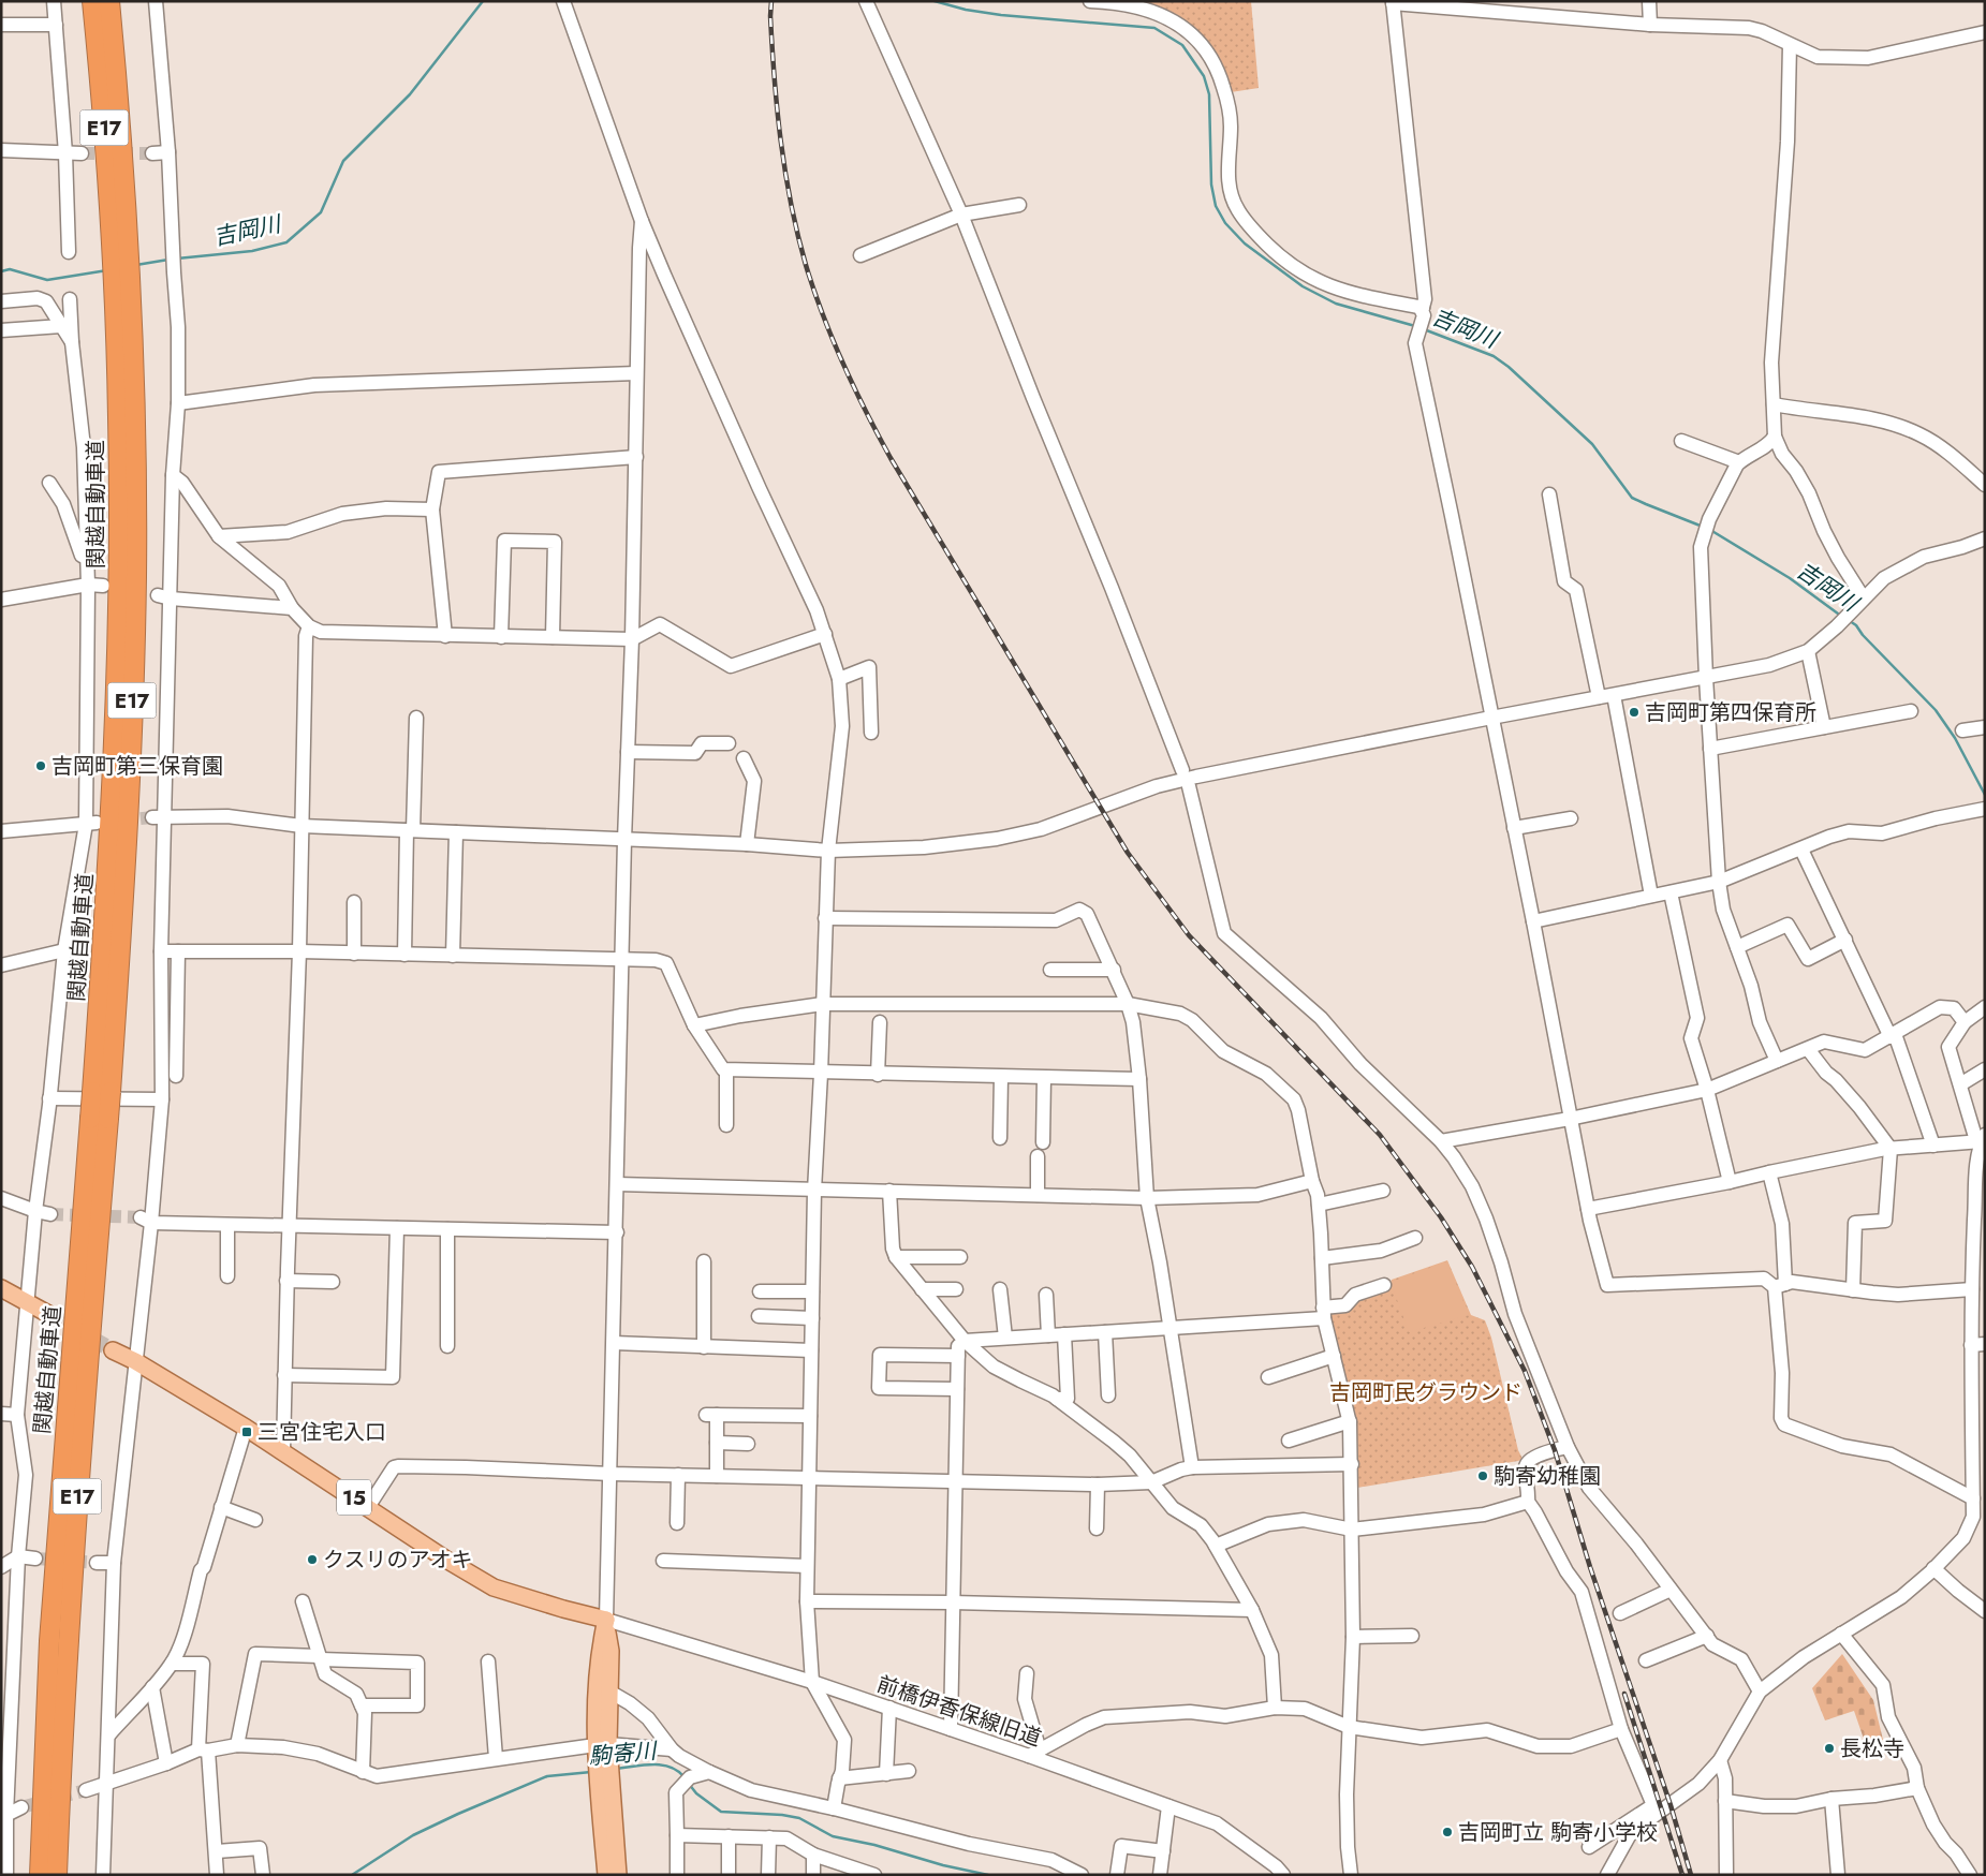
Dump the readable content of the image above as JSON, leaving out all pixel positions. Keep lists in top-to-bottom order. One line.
{"streets":{"highway":["E17","関越自動車道"],"main road":["15"],"street":["前橋伊香保線旧道"]},"crossings":[["15","前橋伊香保線旧道"]],"water":["吉岡川","駒寄川"],"parks":["吉岡町民グラウンド"],"places":{"other":["吉岡町第四保育所","吉岡町第三保育園","駒寄幼稚園","クスリのアオキ","長松寺","吉岡町立 駒寄小学校"],"transit":["三宮住宅入口"]}}
